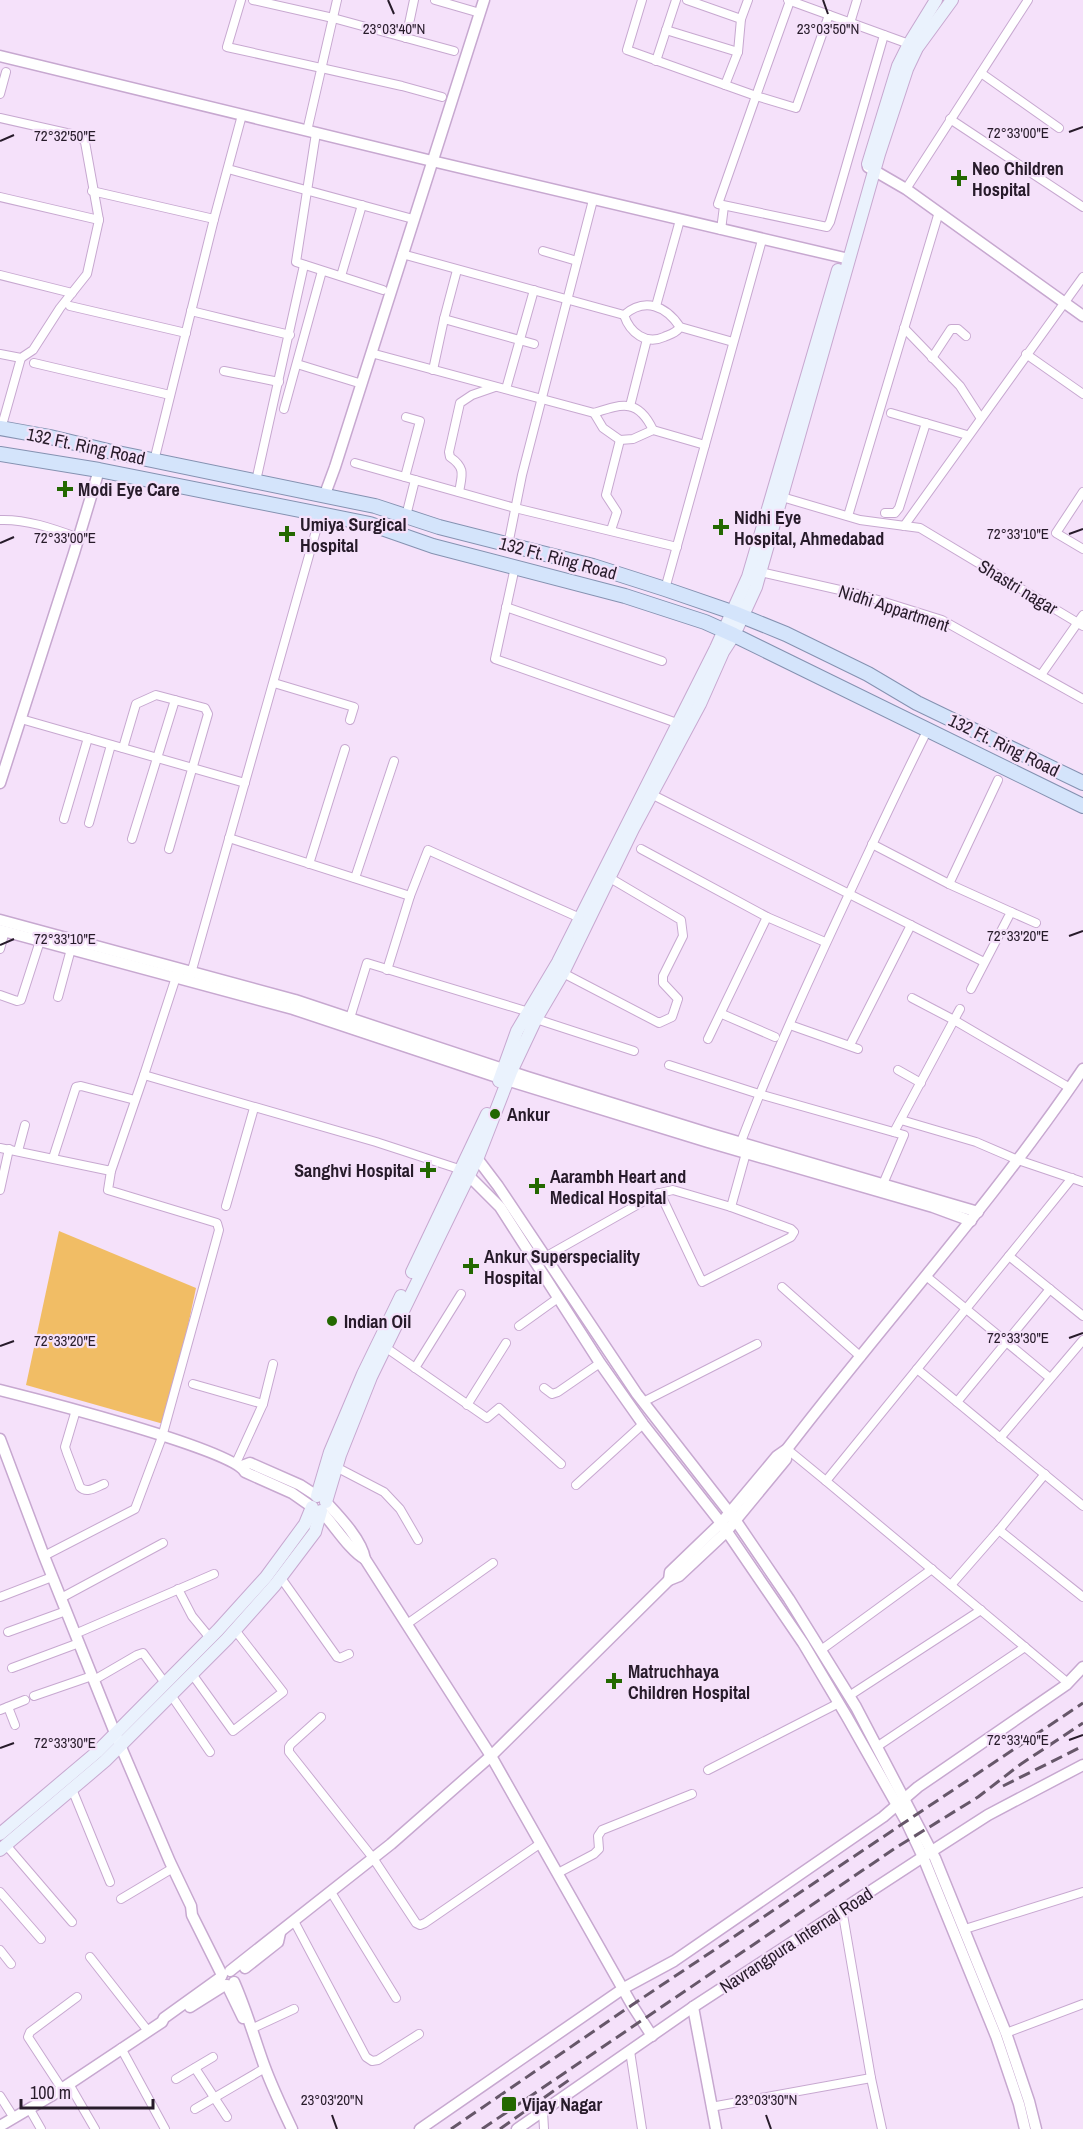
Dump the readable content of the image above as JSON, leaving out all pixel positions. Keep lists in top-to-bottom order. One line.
{"streets":{"main road":["132 Ft. Ring Road"],"street":["Shastri nagar","Nidhi Appartment","Navrangpura Internal Road"]},"places":{"health":["Neo Children Hospital","Modi Eye Care","Nidhi Eye Hospital, Ahmedabad","Umiya Surgical Hospital","Sanghvi Hospital","Aarambh Heart and Medical Hospital","Ankur Superspeciality Hospital","Matruchhaya Children Hospital"],"other":["Ankur","Indian Oil"],"transit":["Vijay Nagar"]},"scale_bar":"100 m","coordinates":["23°03'40\"N","23°03'50\"N","72°33'00\"E","72°32'50\"E","72°33'10\"E","72°33'20\"E","72°33'30\"E","72°33'40\"E","23°03'20\"N","23°03'30\"N"]}
